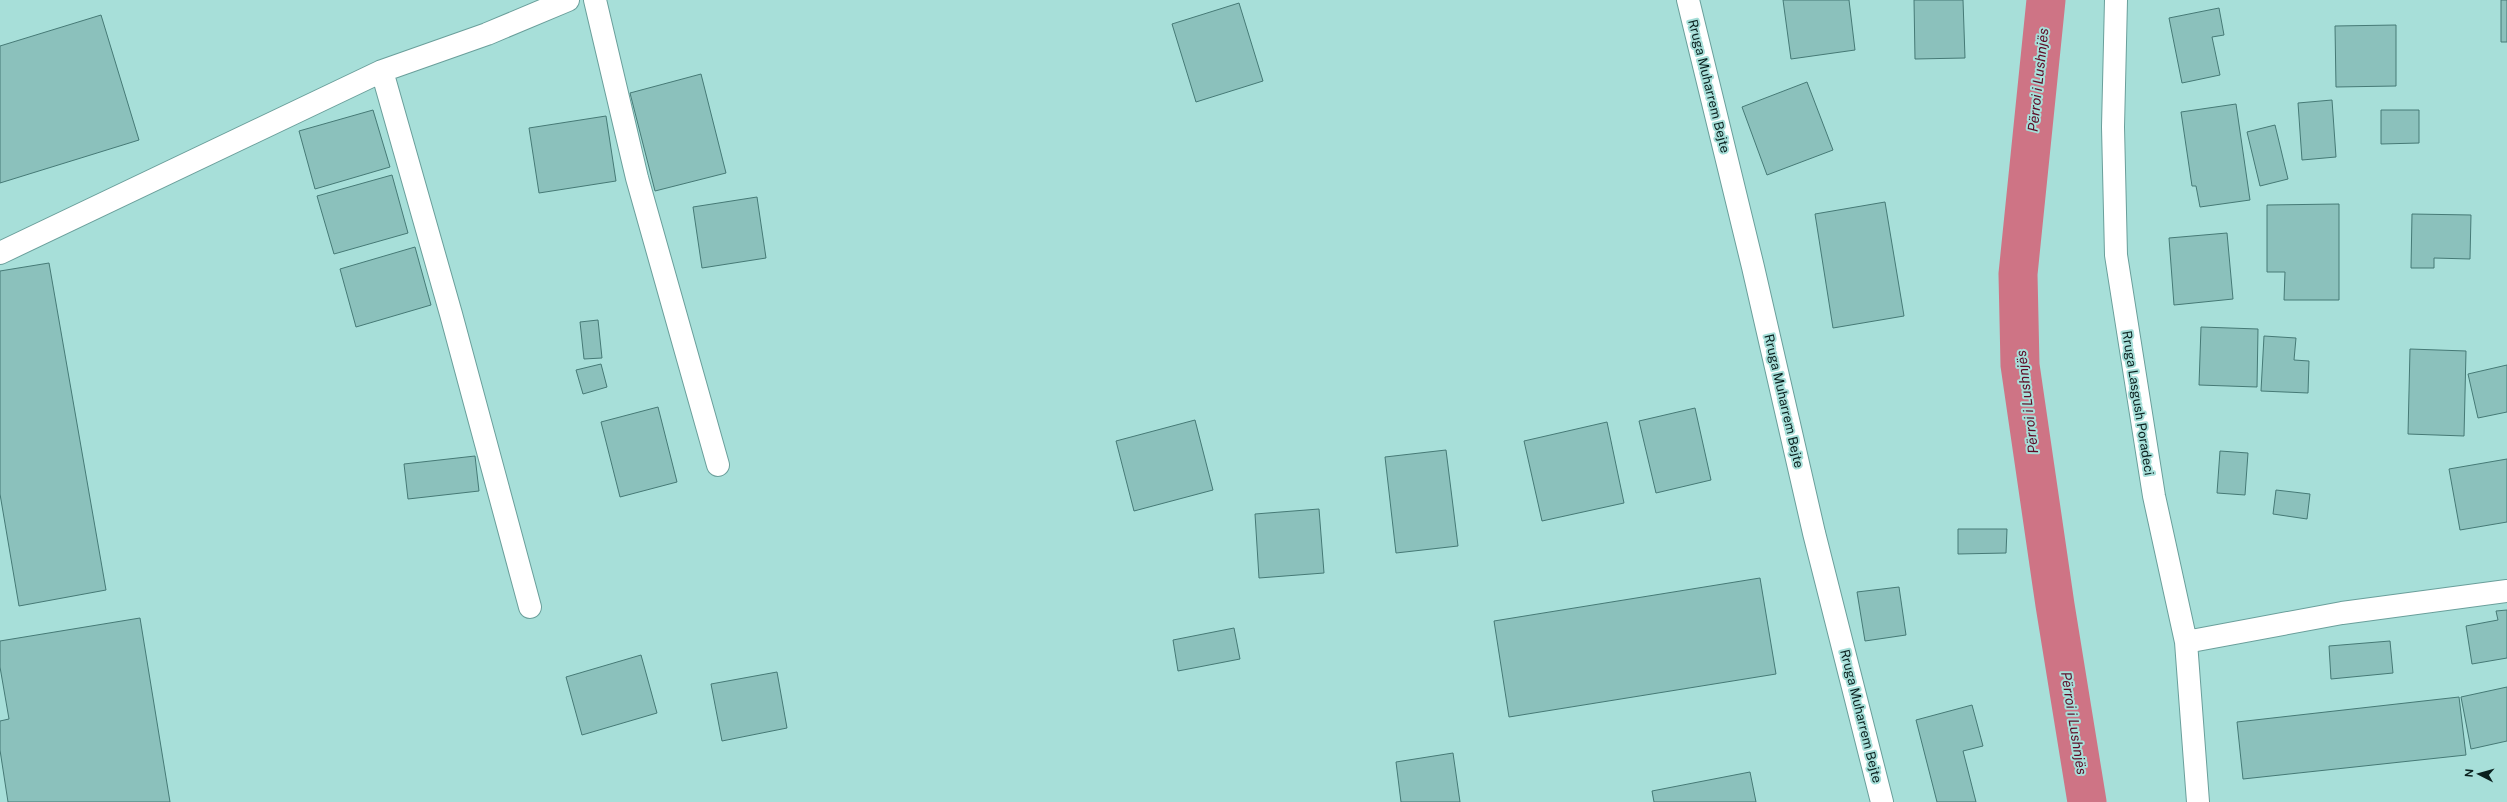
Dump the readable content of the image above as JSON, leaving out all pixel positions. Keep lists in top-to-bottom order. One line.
{"streets":{"street":["Rruga Muharrem Bejte","Rruga Lasgush Poradeci"]},"water":["Përroi i Lushnjës"],"north":"left"}
